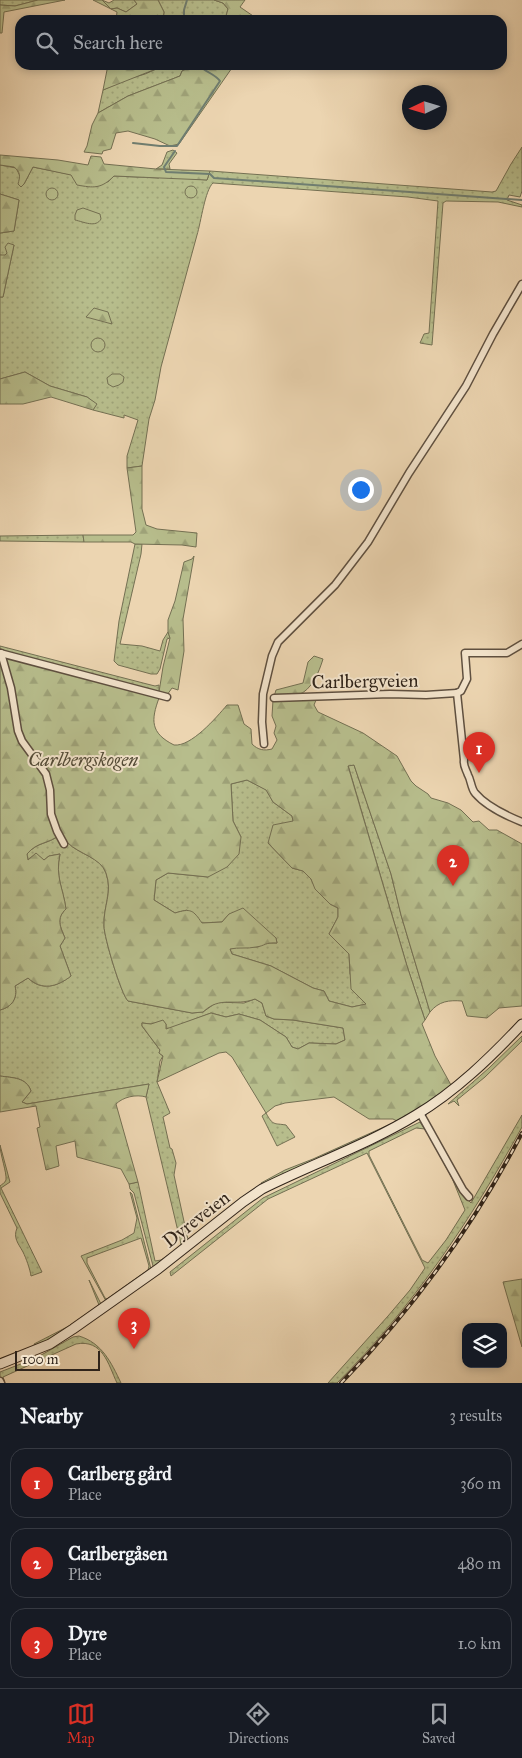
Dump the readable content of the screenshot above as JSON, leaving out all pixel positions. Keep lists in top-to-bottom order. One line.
{"streets":{"main road":["Dyreveien"],"street":["Carlbergveien"]},"parks":["Carlbergskogen"],"scale_bar":"100 m","north":"left","page":{"search":"Search here","pins":["1","2","3"],"scale":"100 m","heading":["Nearby","3 results"],"list":[{"mark":"1","name":"Carlberg gård","note":"Place","value":"360 m"},{"mark":"2","name":"Carlbergåsen","note":"Place","value":"480 m"},{"mark":"3","name":"Dyre","note":"Place","value":"1.0 km"}],"nav":["Map","Directions","Saved"]}}
